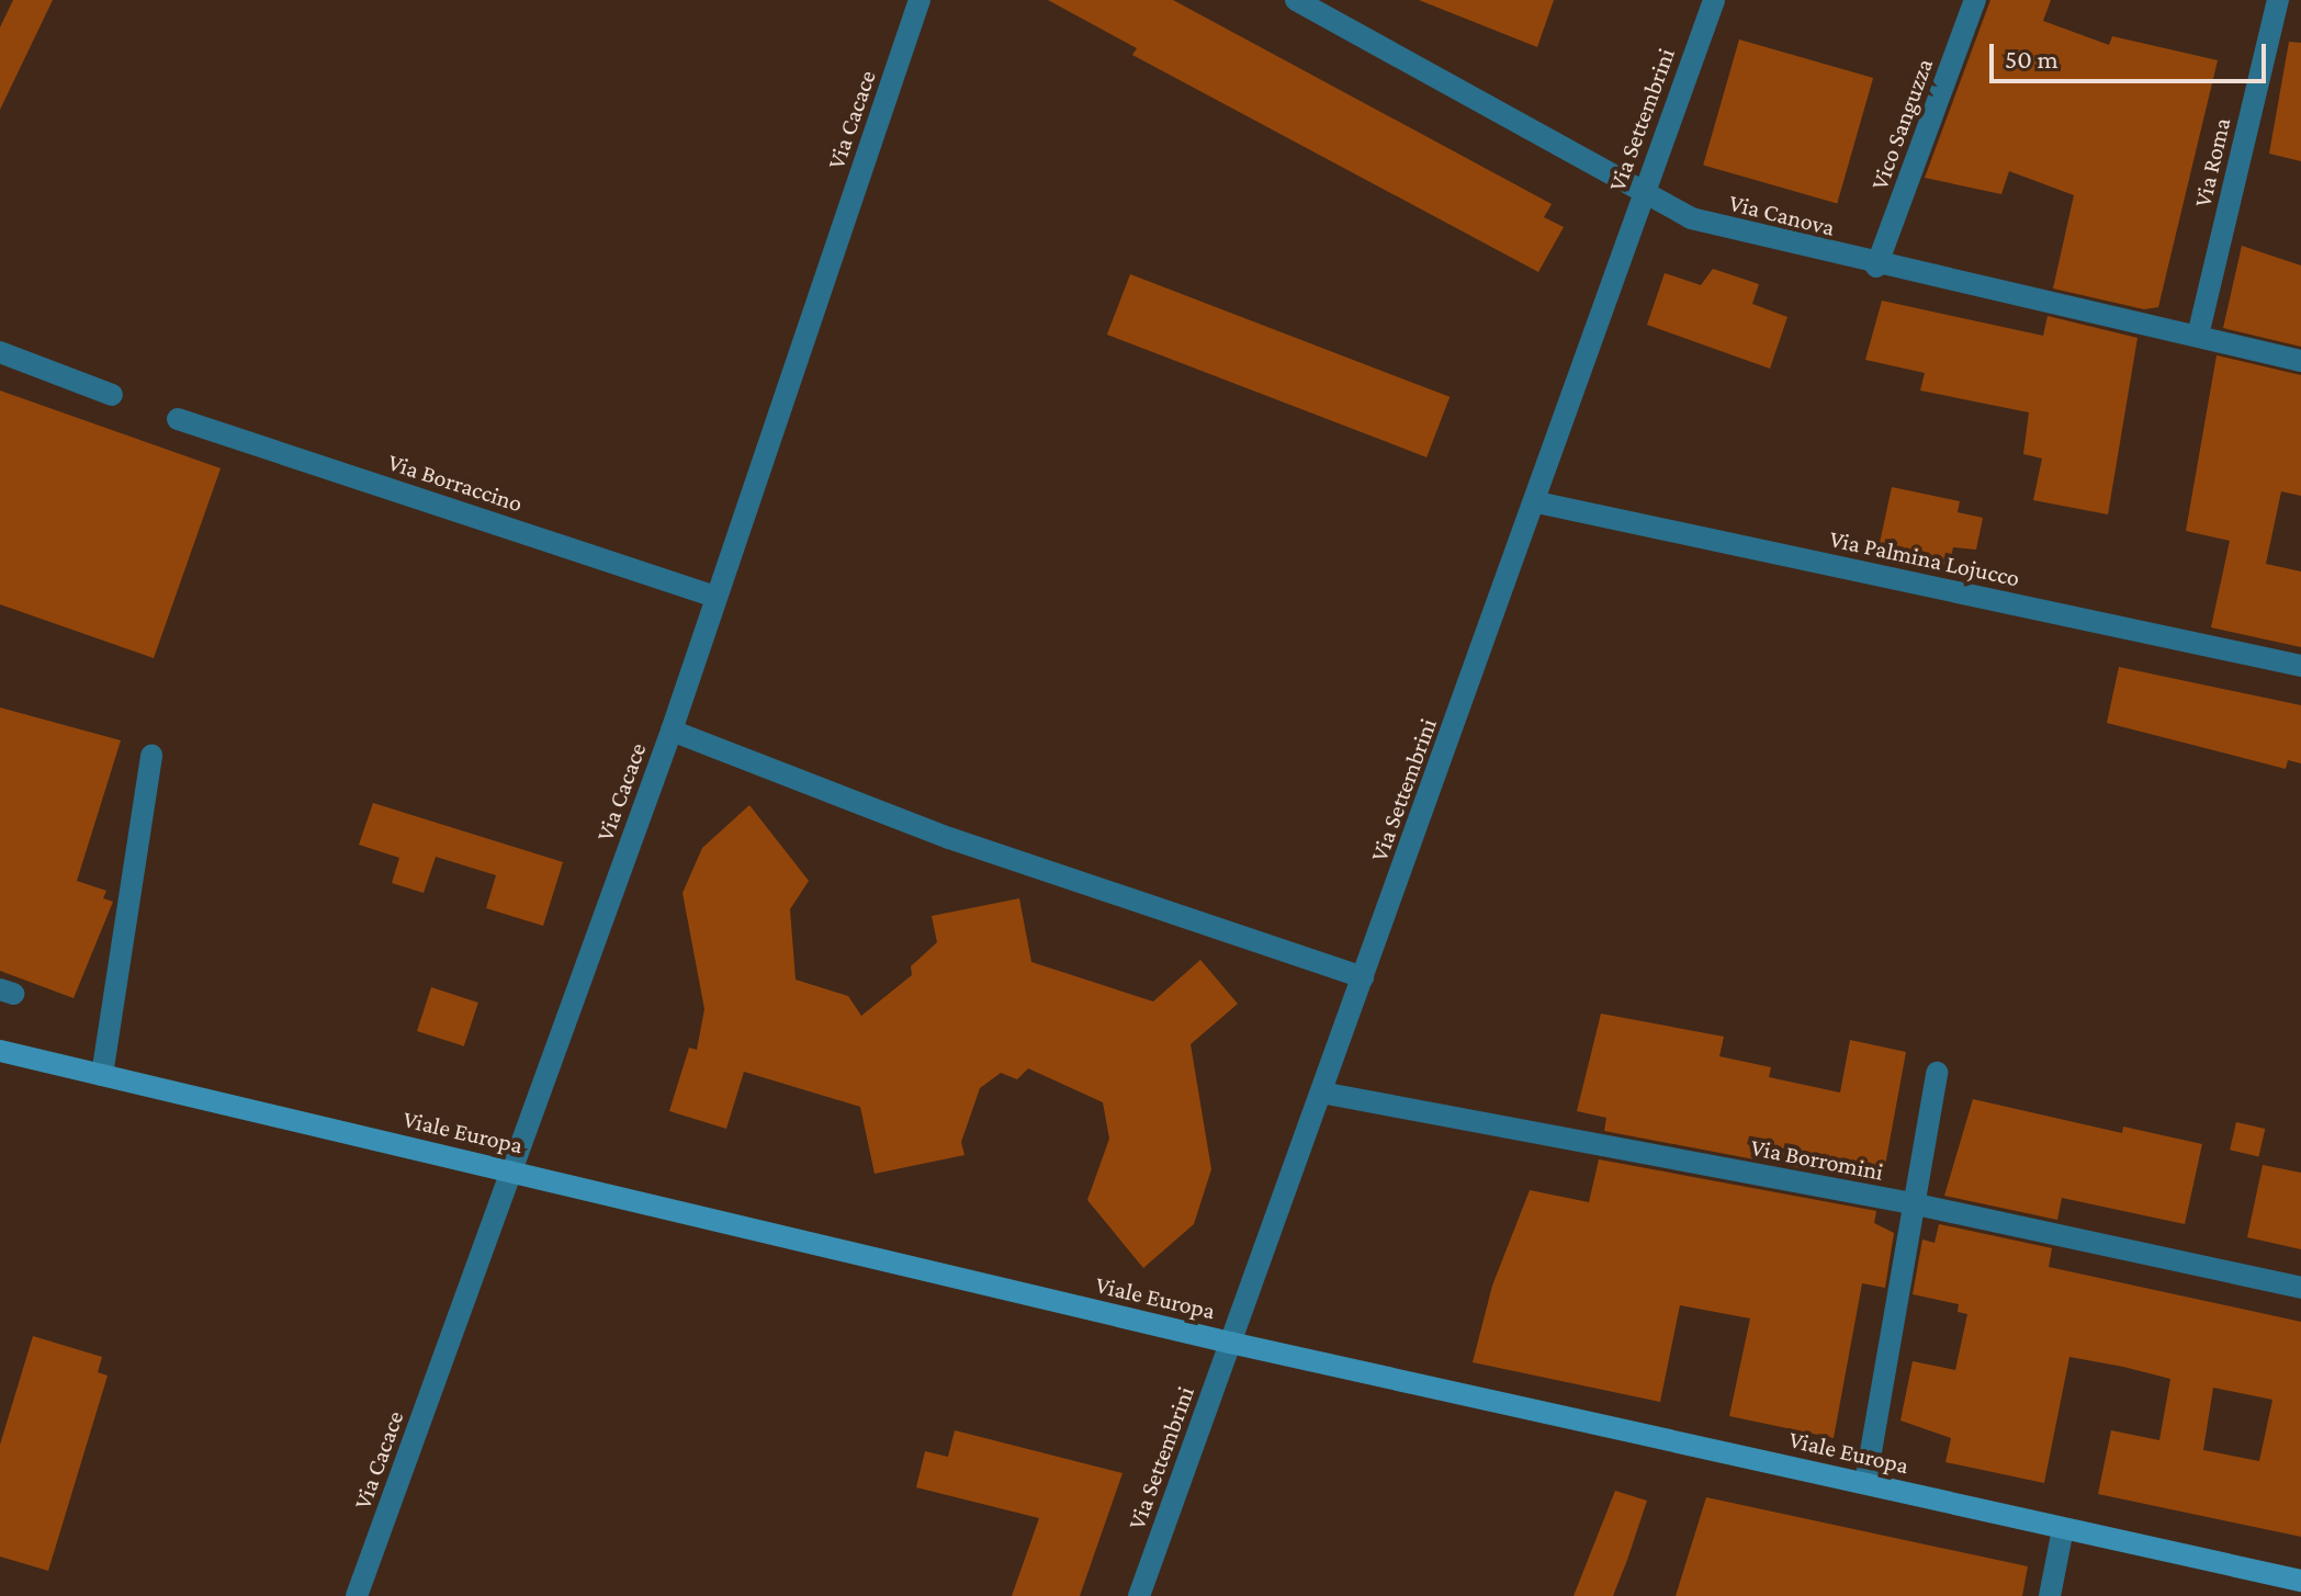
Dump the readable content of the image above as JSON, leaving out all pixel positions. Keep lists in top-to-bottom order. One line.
{"streets":{"street":["Via Cacace","Via Settembrini","Vico Sanguzza","Via Roma","Via Canova","Via Borraccino","Via Palmina Lojucco","Viale Europa","Via Borromini"]},"crossings":[["Via Cacace","Via Borraccino"],["Via Cacace","Viale Europa"],["Via Settembrini","Via Canova"],["Via Settembrini","Via Palmina Lojucco"],["Via Settembrini","Viale Europa"],["Via Settembrini","Via Borromini"],["Vico Sanguzza","Via Canova"],["Via Roma","Via Canova"]],"scale_bar":"50 m"}
